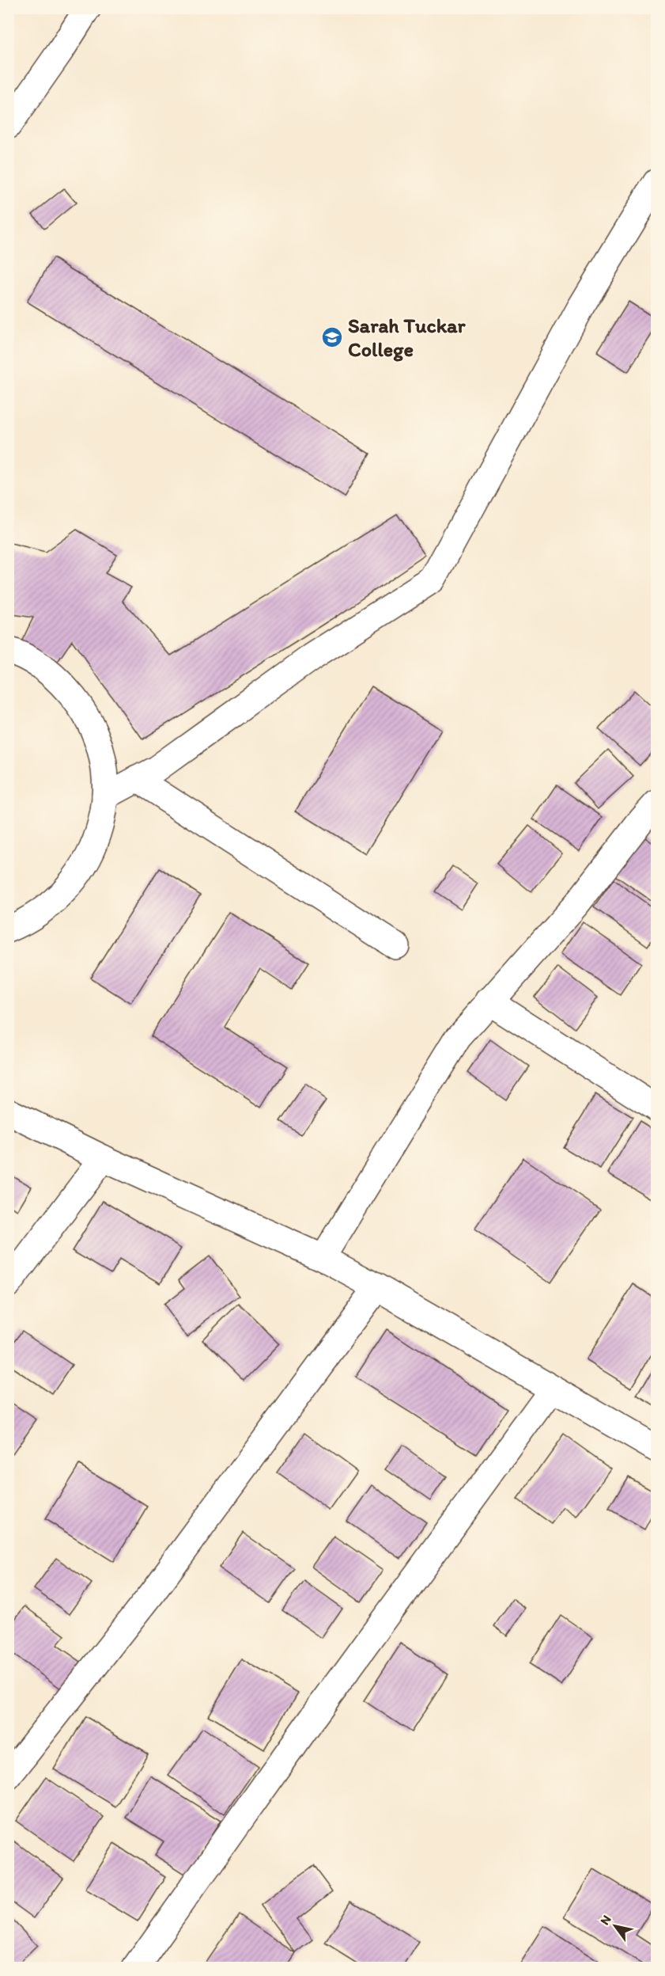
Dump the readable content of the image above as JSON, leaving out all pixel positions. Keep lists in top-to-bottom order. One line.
{"places":{"school or university":["Sarah Tuckar College"]},"north":"top left"}
